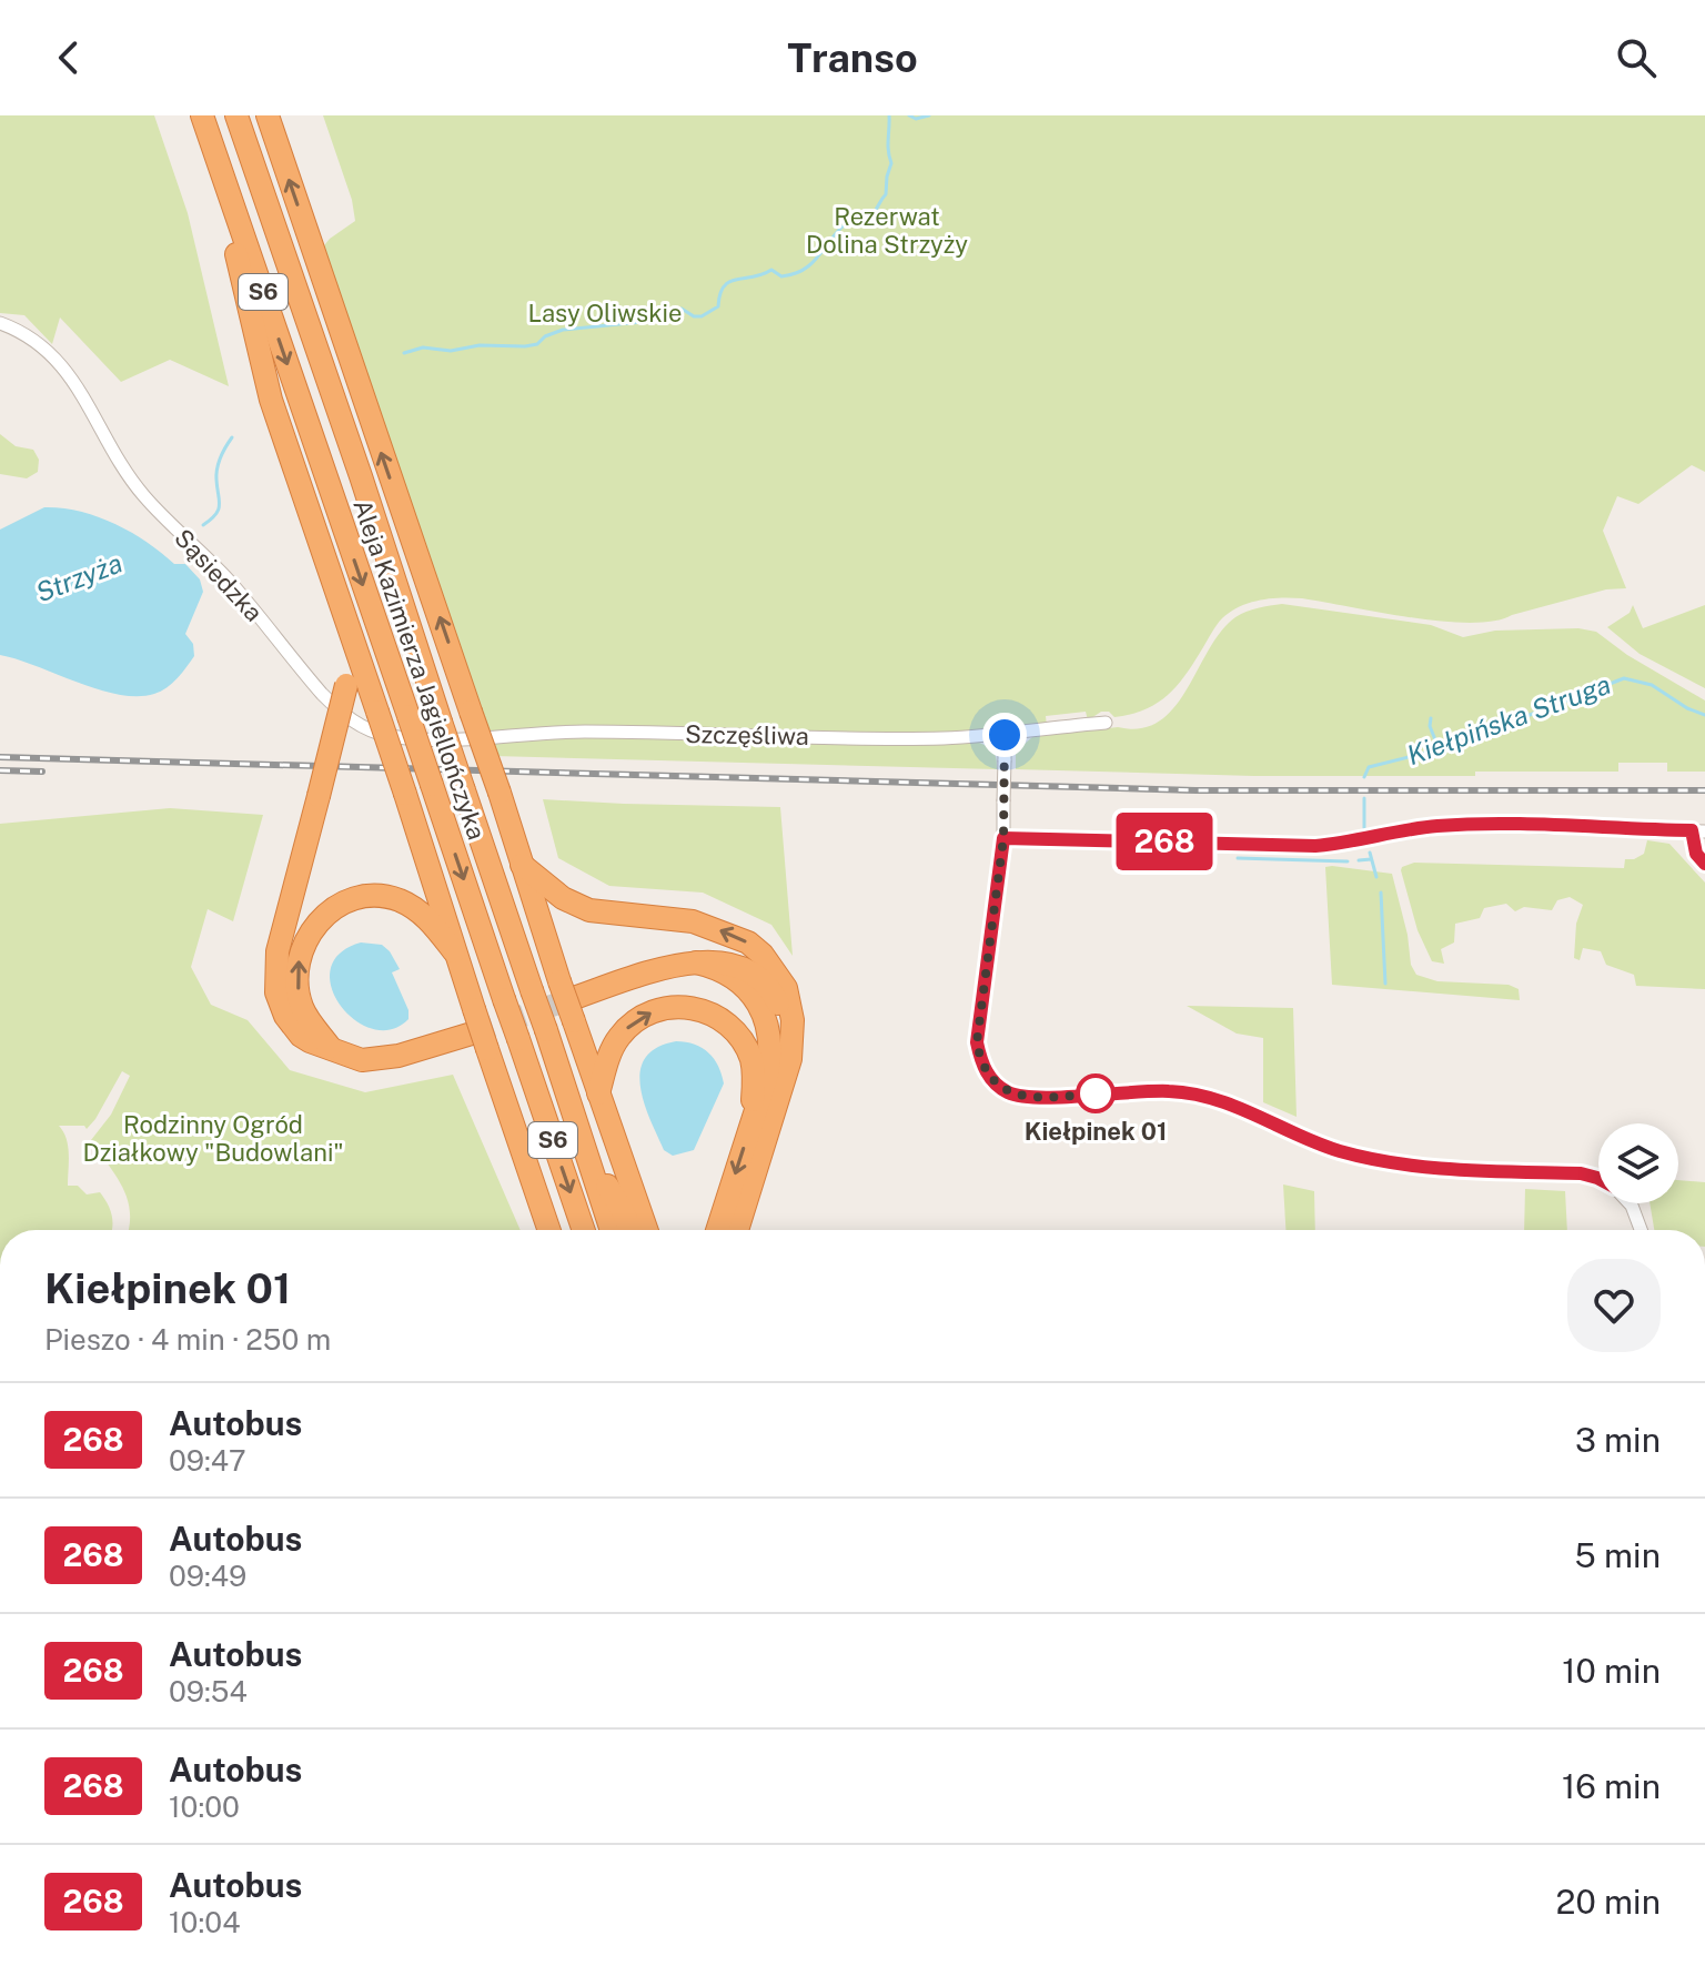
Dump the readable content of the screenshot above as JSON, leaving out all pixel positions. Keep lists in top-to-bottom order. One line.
{"streets":{"highway":["S6","Aleja Kazimierza Jagiellończyka"],"street":["Sąsiedzka","Szczęśliwa"]},"crossings":[["Sąsiedzka","Szczęśliwa"]],"water":["Strzyża","Kiełpińska Struga"],"parks":["Rezerwat Dolina Strzyży","Lasy Oliwskie","Rodzinny Ogród Działkowy \"Budowlani\""],"places":["Kiełpinek 01"],"lines":["bus line 268"],"page":{"header":"Transo","on_map":"268","heading":["Kiełpinek 01","Pieszo · 4 min · 250 m"],"list":[{"mark":"268","name":"Autobus","note":"09:47","value":"3 min"},{"mark":"268","name":"Autobus","note":"09:49","value":"5 min"},{"mark":"268","name":"Autobus","note":"09:54","value":"10 min"},{"mark":"268","name":"Autobus","note":"10:00","value":"16 min"},{"mark":"268","name":"Autobus","note":"10:04","value":"20 min"}]}}
